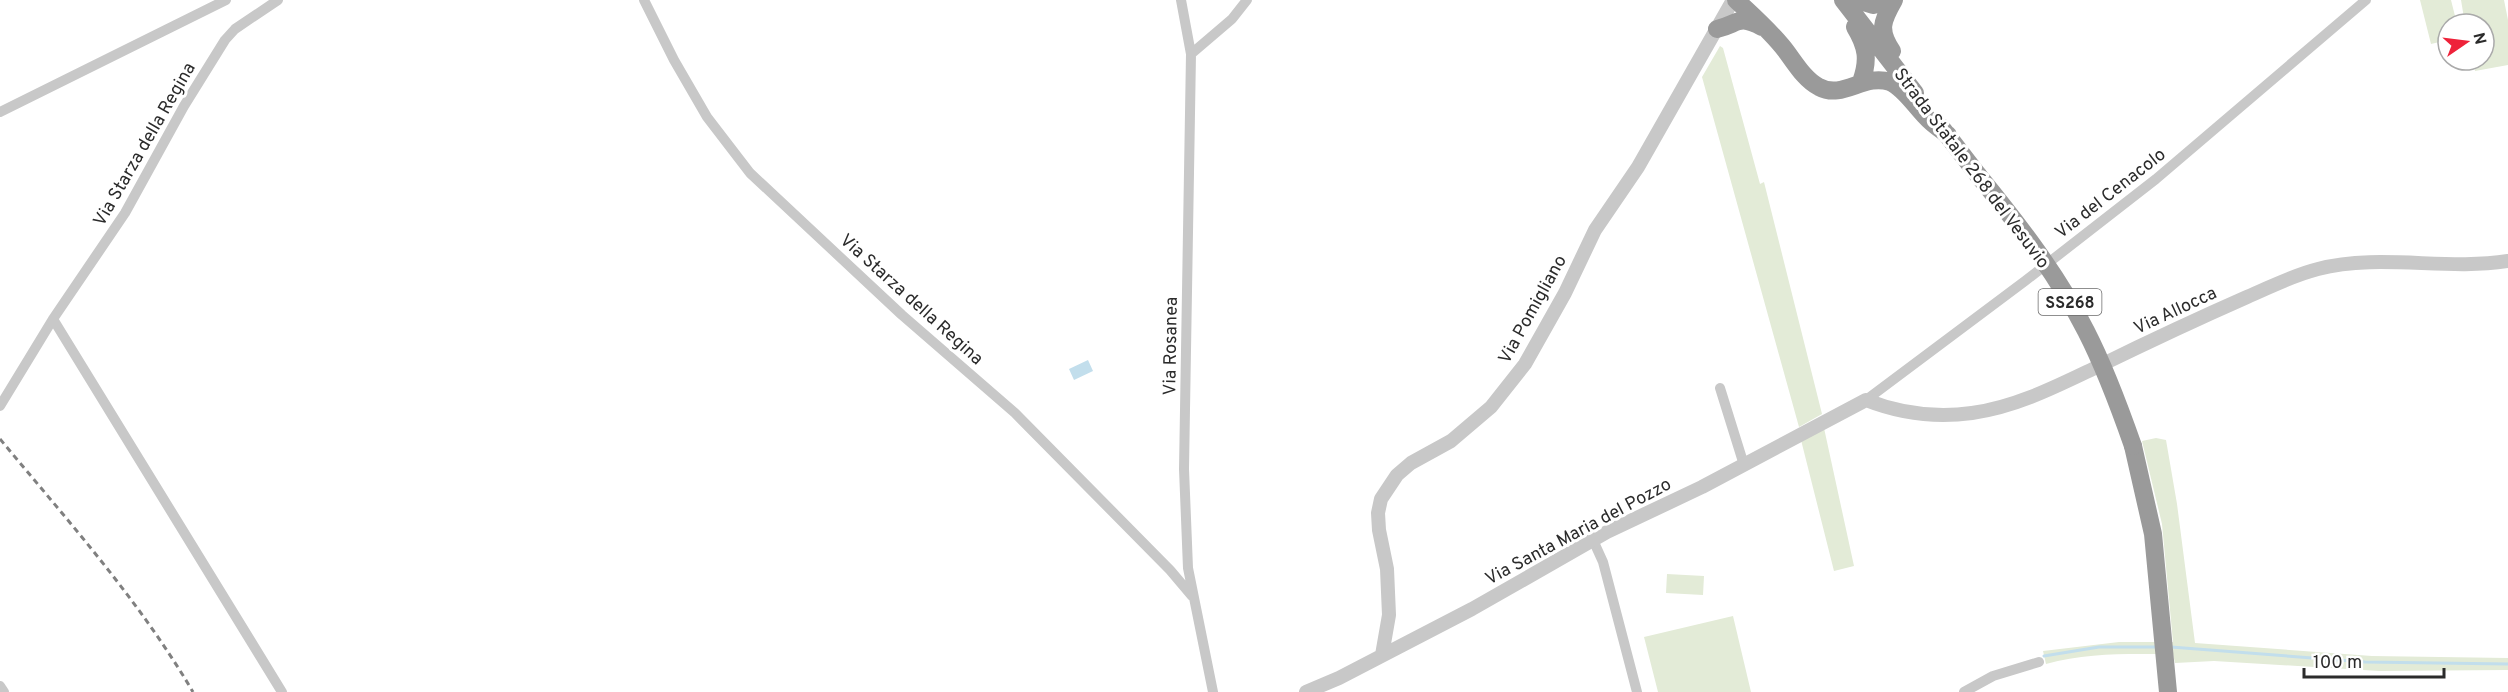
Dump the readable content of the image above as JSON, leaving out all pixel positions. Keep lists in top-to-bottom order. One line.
{"streets":{"highway":["Strada Statale 268 del Vesuvio","SS268"],"street":["Via Starza della Regina","Via del Cenacolo","Via Pomigliano","Via Allocca","Via Rosanea","Via Santa Maria del Pozzo"]},"crossings":[["Via Starza della Regina","Via Rosanea"],["Via del Cenacolo","Via Allocca"],["Via del Cenacolo","Via Santa Maria del Pozzo"],["Via Pomigliano","Via Santa Maria del Pozzo"],["Via Allocca","Via Santa Maria del Pozzo"]],"scale_bar":"100 m","north":"right"}
